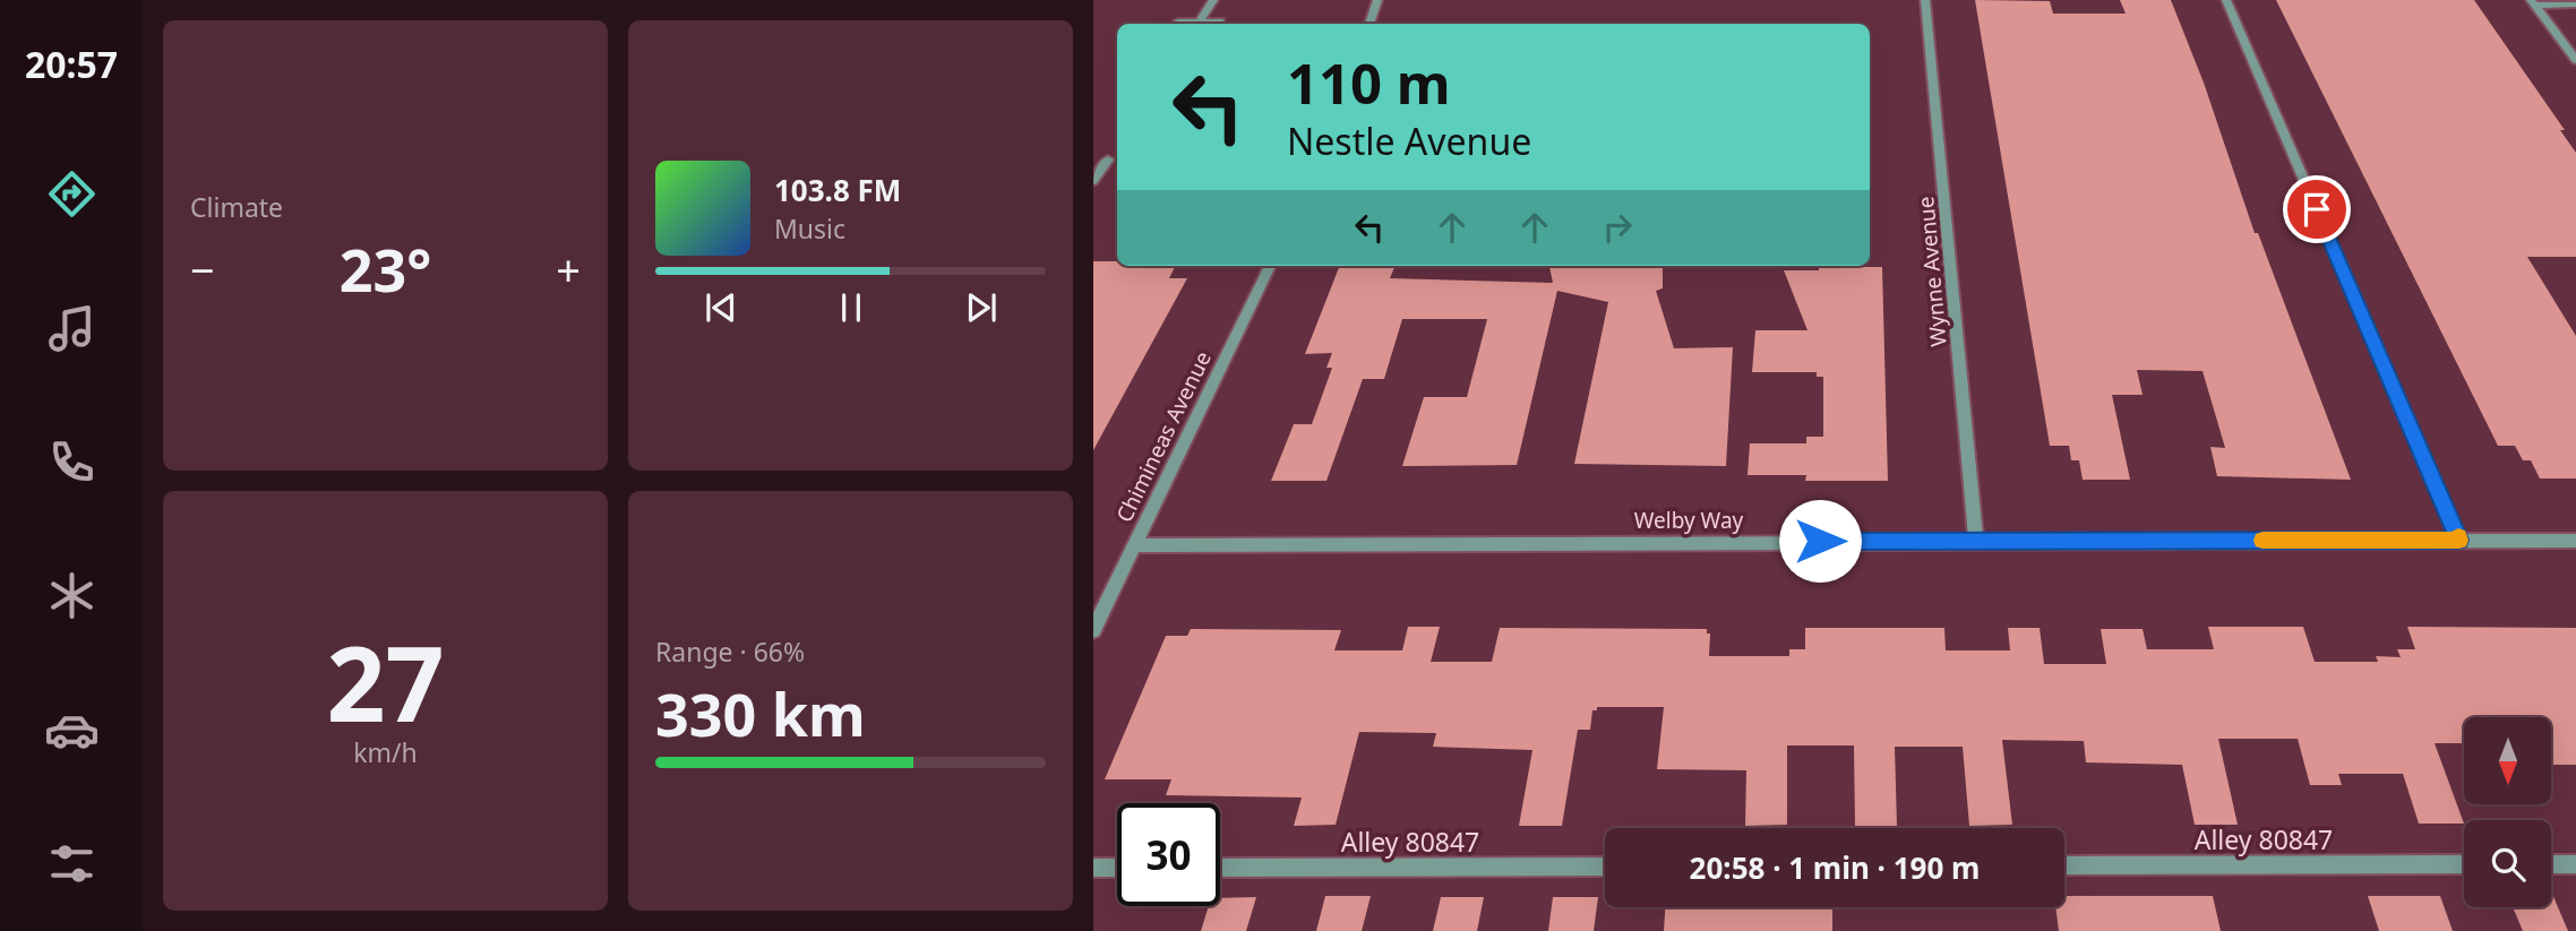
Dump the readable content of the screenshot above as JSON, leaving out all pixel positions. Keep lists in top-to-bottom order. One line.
{"streets":{"street":["Wynne Avenue","Chimineas Avenue","Welby Way","Alley 80847"]},"crossings":[["Wynne Avenue","Welby Way"],["Chimineas Avenue","Welby Way"]],"north":"bottom","page":{"tabs":"20:57","tile":["Climate",["27","km/h"],["Range · 66%","330 km"]],"turn":["110 m","Nestle Avenue"],"song":["103.8 FM","Music"],"heat":["−","23°","+"],"limit":"30","trip":"20:58 · 1 min · 190 m"}}
